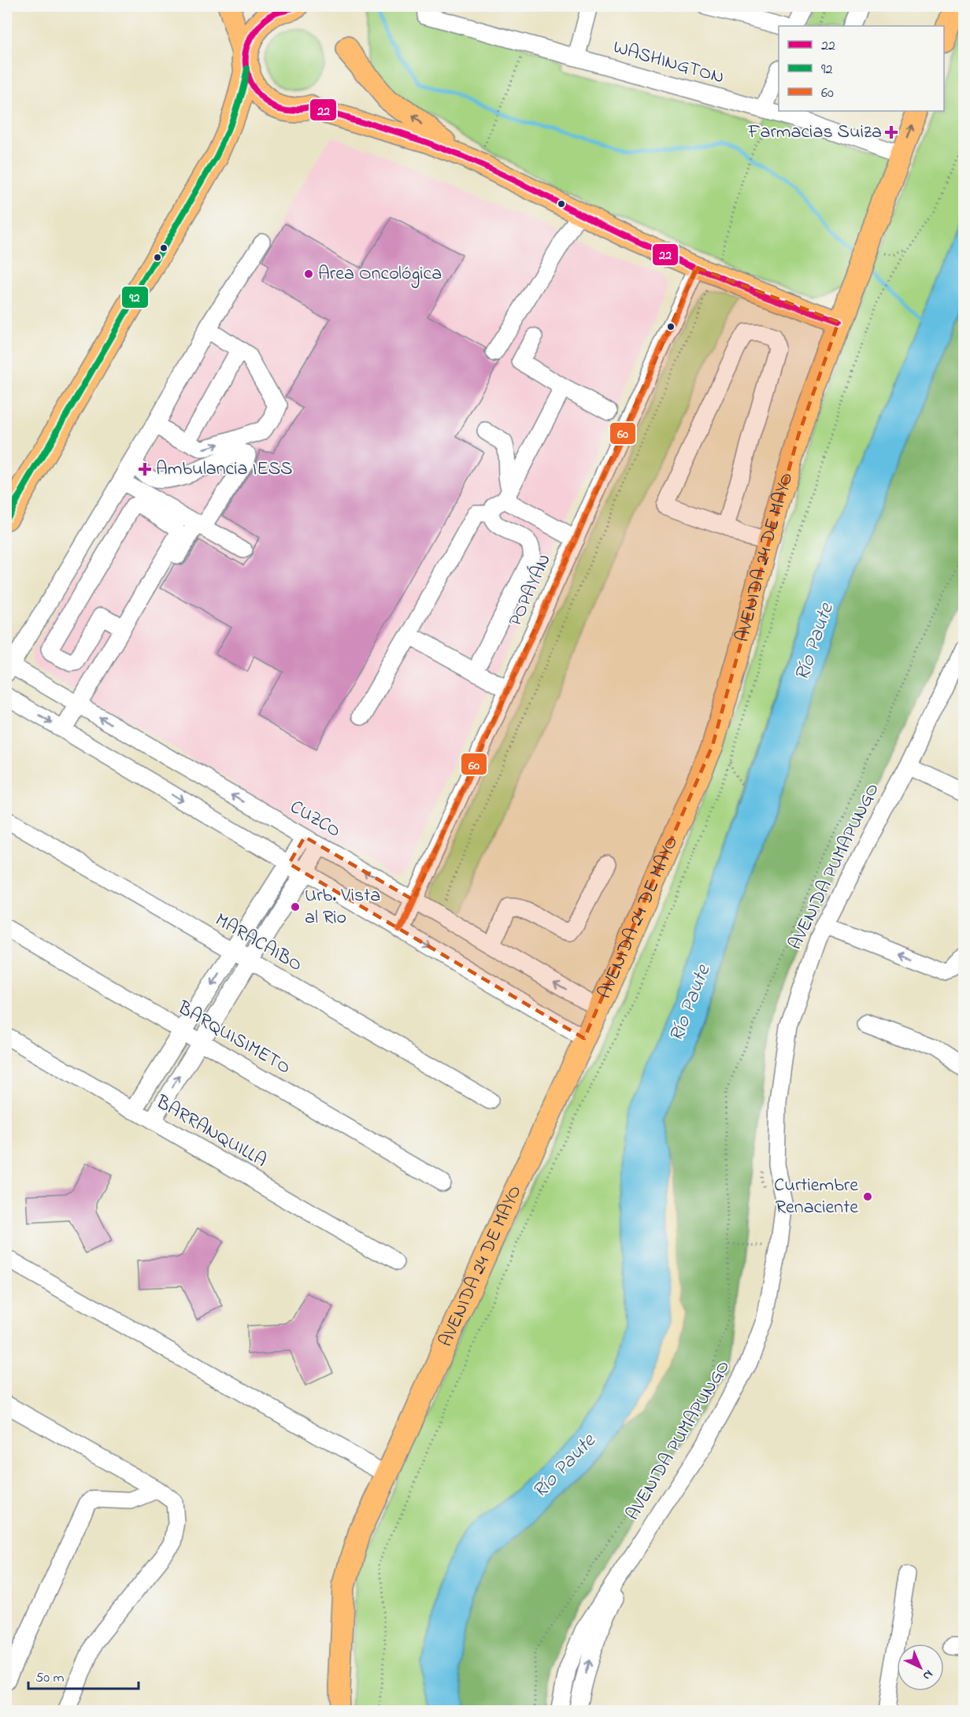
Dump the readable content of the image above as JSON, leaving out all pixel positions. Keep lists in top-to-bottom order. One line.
{"streets":{"main road":["AVENIDA 24 DE MAYO"],"street":["WASHINGTON","POPAYÁN","CUZCO","AVENIDA PUMAPUNGO","MARACAIBO","BARQUISIMETO","BARRANQUILLA"]},"crossings":[["WASHINGTON","AVENIDA 24 DE MAYO"],["AVENIDA 24 DE MAYO","CUZCO"],["POPAYÁN","CUZCO"]],"water":["Río Paute"],"places":{"health":["Farmacias Suiza","Ambulancia IESS"],"other":["Area Oncológica","Urb. Vista al Rio","Curtiembre Renaciente"]},"lines":["transit line 22","transit line 92","transit line 60"],"legend":["22","92","60"],"scale_bar":"50 m","north":"bottom right"}
